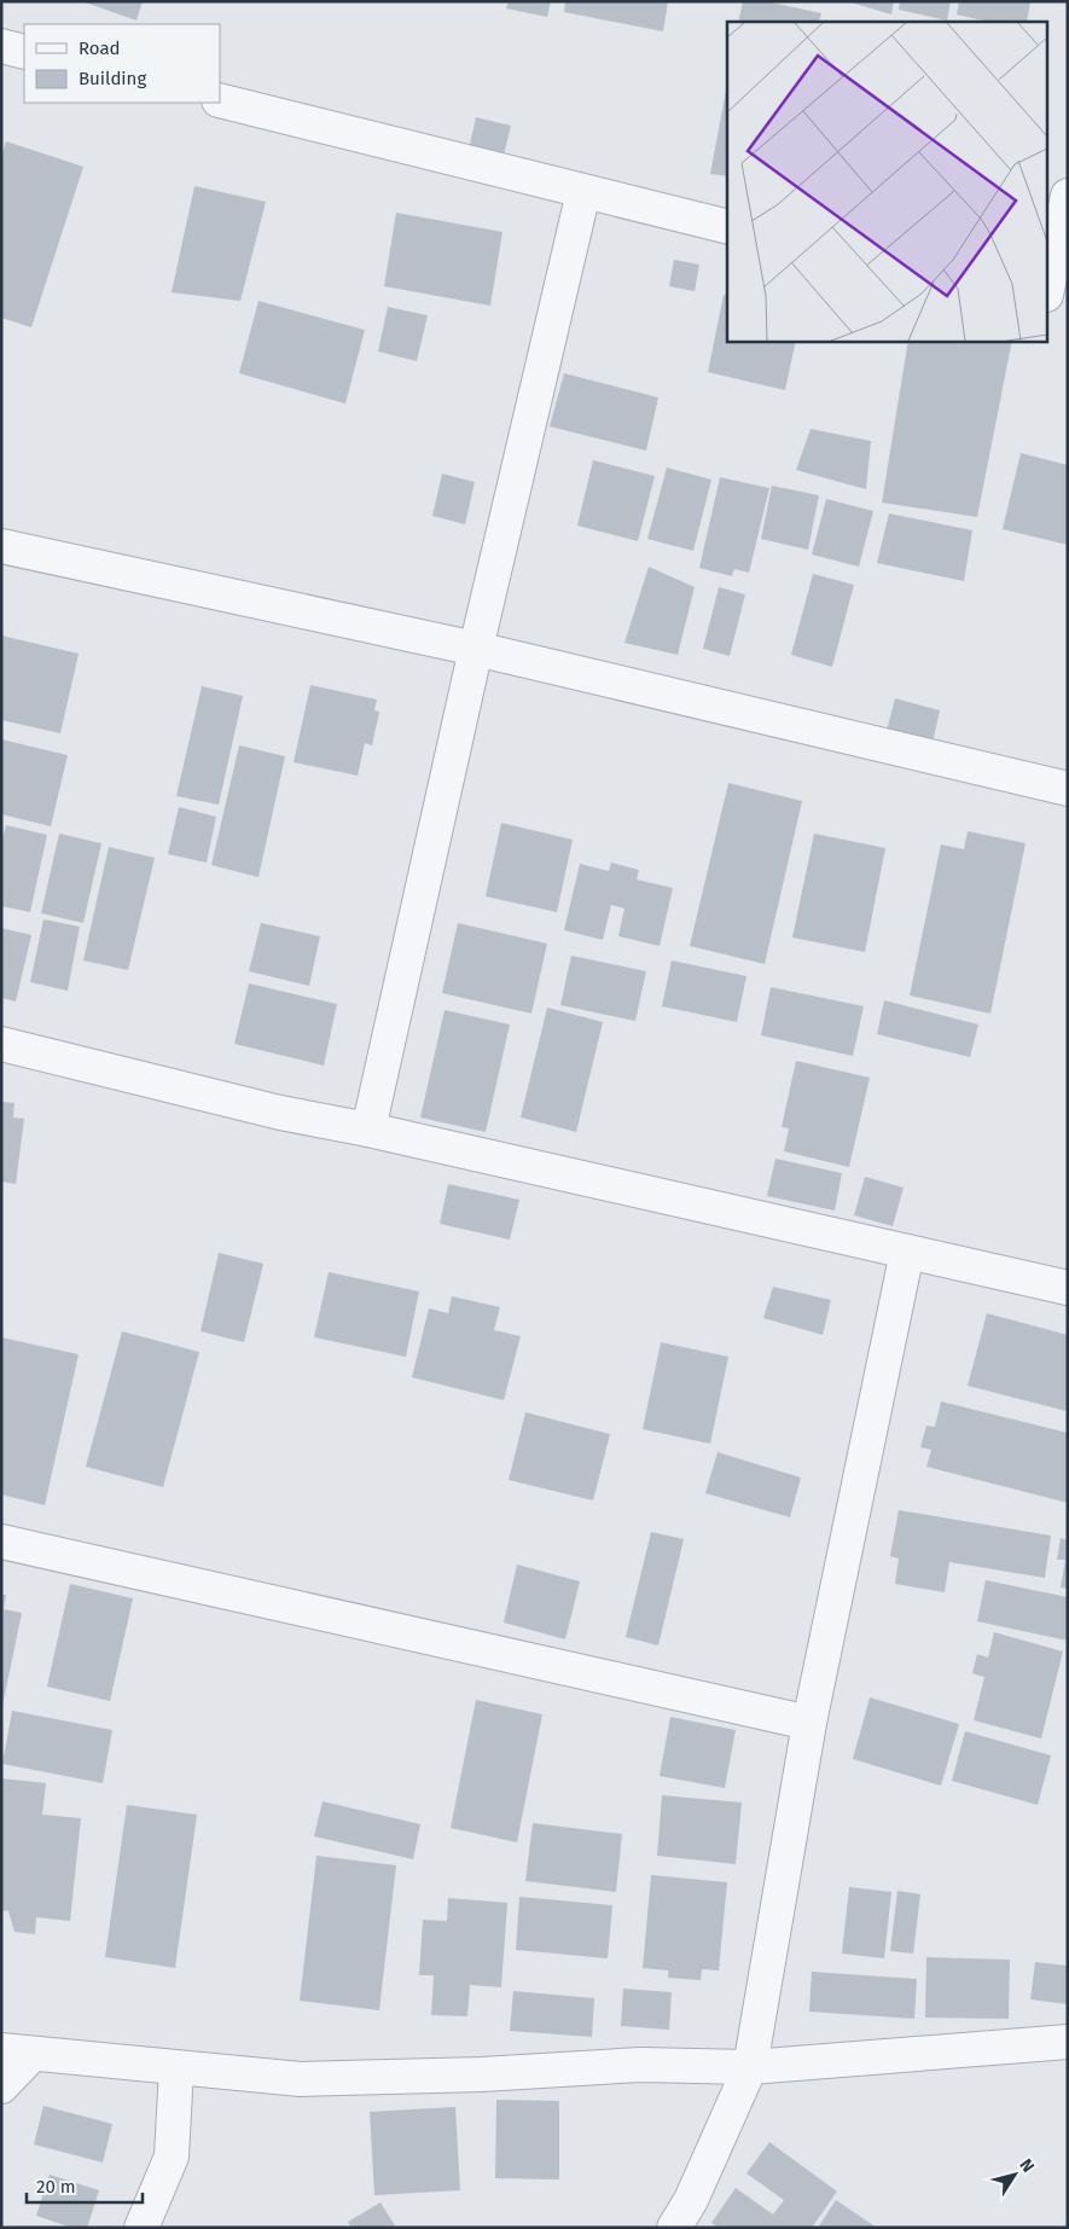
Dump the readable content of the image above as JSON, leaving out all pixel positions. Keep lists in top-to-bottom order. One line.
{"legend":["Road","Building"],"scale_bar":"20 m","north":"top right"}
